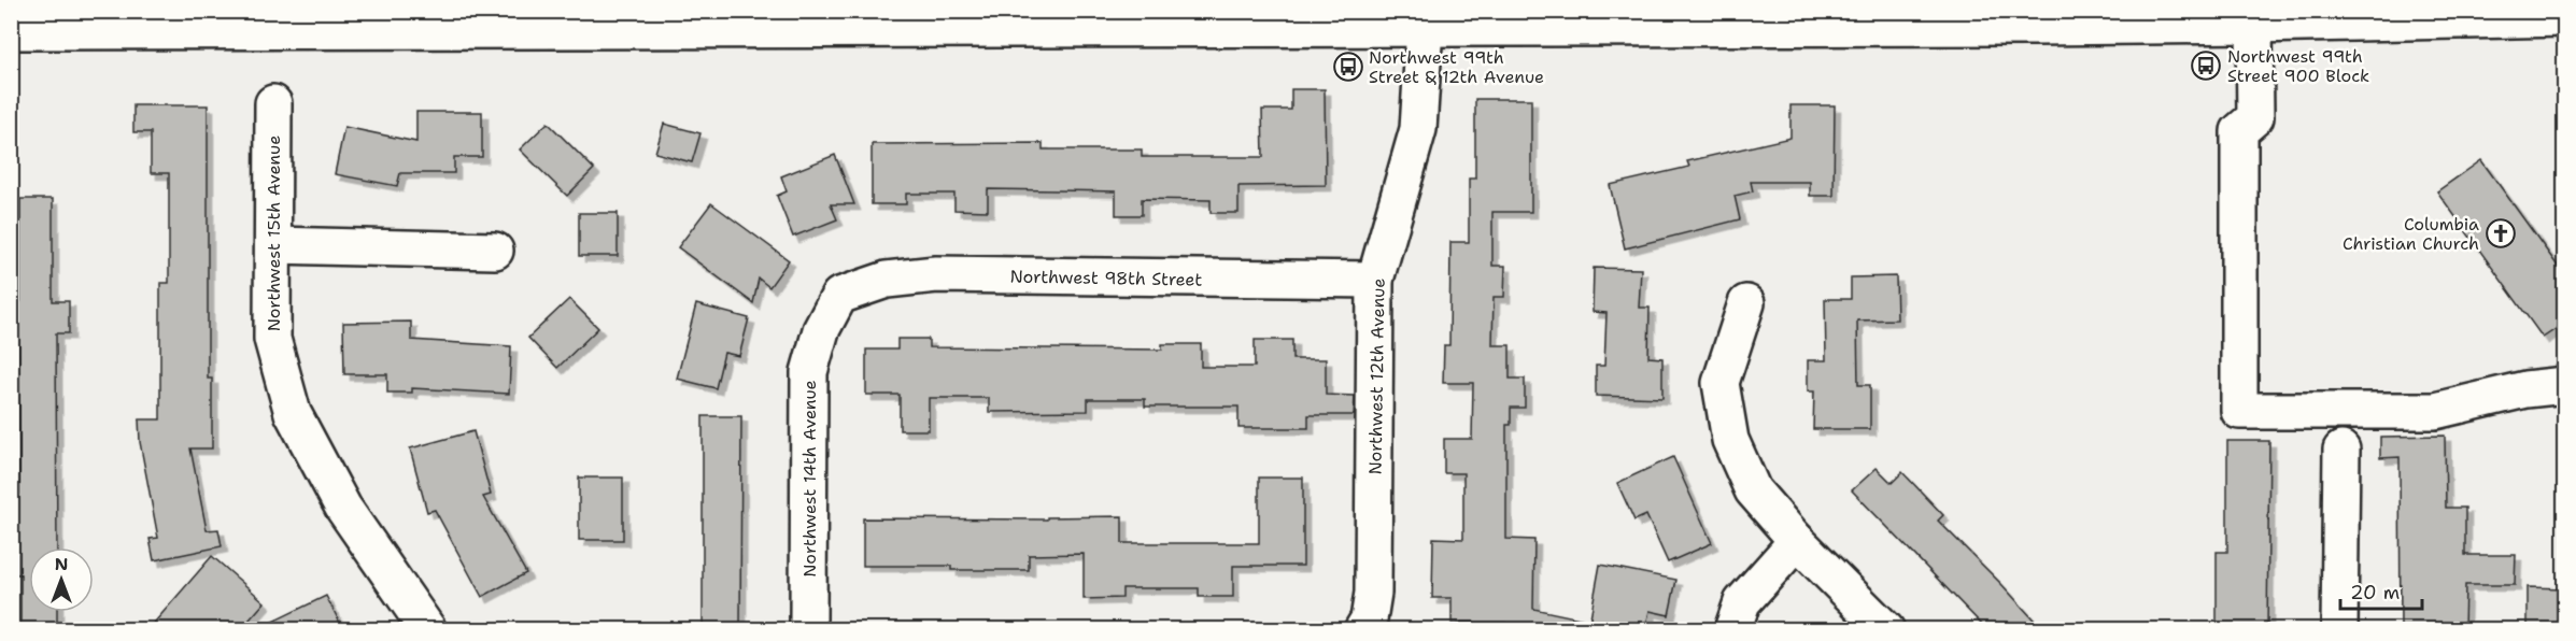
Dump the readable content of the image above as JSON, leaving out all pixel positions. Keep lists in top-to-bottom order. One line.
{"streets":{"street":["Northwest 15th Avenue","Northwest 98th Street","Northwest 12th Avenue","Northwest 14th Avenue"]},"crossings":[["Northwest 98th Street","Northwest 12th Avenue"],["Northwest 98th Street","Northwest 14th Avenue"]],"places":{"bus stop":["Northwest 99th Street 900 Block","Northwest 99th Street & 12th Avenue"],"church":["Columbia Christian Church"]},"scale_bar":"20 m","north":"top"}
